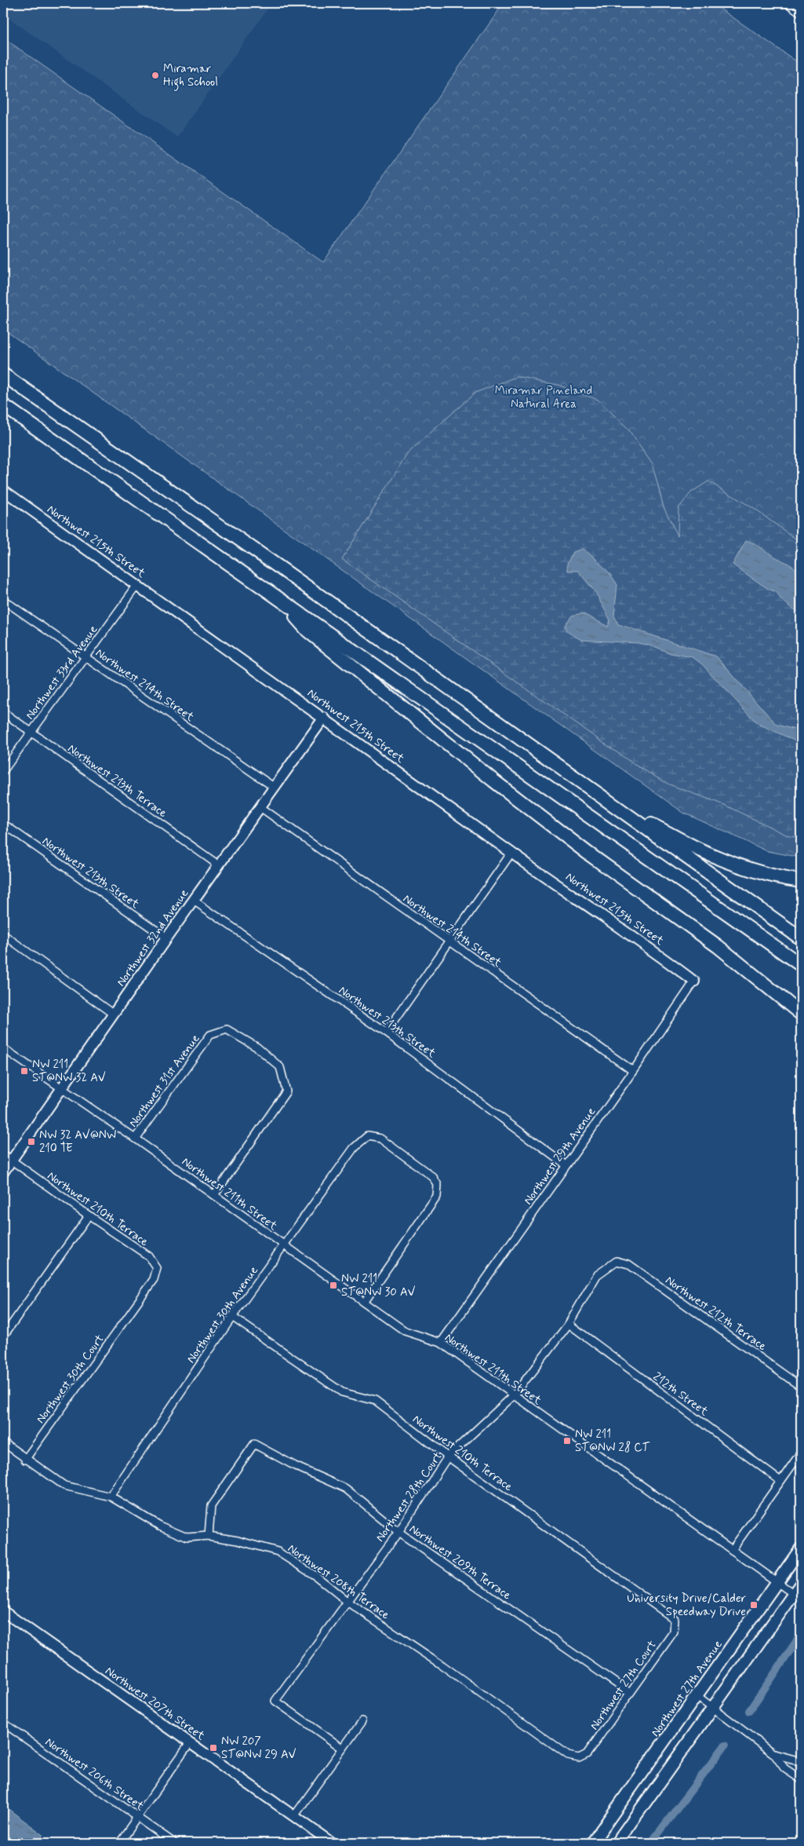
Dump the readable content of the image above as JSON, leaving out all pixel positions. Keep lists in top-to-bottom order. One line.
{"streets":{"main road":["Northwest 27th Avenue"],"street":["Northwest 215th Street","Northwest 33rd Avenue","Northwest 214th Street","Northwest 213th Terrace","Northwest 213th Street","Northwest 32nd Avenue","Northwest 31st Avenue","Northwest 29th Avenue","Northwest 211th Street","Northwest 210th Terrace","Northwest 212th Terrace","Northwest 30th Avenue","Northwest 30th Court","212th Street","Northwest 28th Court","Northwest 209th Terrace","Northwest 208th Terrace","Northwest 27th Court","Northwest 207th Street","Northwest 206th Street"]},"crossings":[["Northwest 215th Street","Northwest 33rd Avenue"],["Northwest 215th Street","Northwest 32nd Avenue"],["Northwest 215th Street","Northwest 29th Avenue"],["Northwest 33rd Avenue","Northwest 214th Street"],["Northwest 33rd Avenue","Northwest 213th Terrace"],["Northwest 214th Street","Northwest 32nd Avenue"],["Northwest 214th Street","Northwest 29th Avenue"],["Northwest 213th Terrace","Northwest 32nd Avenue"],["Northwest 213th Street","Northwest 32nd Avenue"],["Northwest 213th Street","Northwest 29th Avenue"],["Northwest 32nd Avenue","Northwest 211th Street"],["Northwest 32nd Avenue","Northwest 210th Terrace"],["Northwest 31st Avenue","Northwest 211th Street"],["Northwest 29th Avenue","Northwest 211th Street"],["Northwest 211th Street","Northwest 30th Avenue"],["Northwest 211th Street","Northwest 28th Court"],["Northwest 211th Street","Northwest 27th Avenue"],["Northwest 210th Terrace","Northwest 30th Avenue"],["Northwest 210th Terrace","Northwest 30th Court"],["Northwest 210th Terrace","Northwest 28th Court"],["Northwest 210th Terrace","Northwest 27th Court"],["Northwest 212th Terrace","Northwest 28th Court"],["Northwest 30th Avenue","Northwest 208th Terrace"],["Northwest 30th Court","Northwest 208th Terrace"],["212th Street","Northwest 28th Court"],["Northwest 28th Court","Northwest 209th Terrace"],["Northwest 28th Court","Northwest 208th Terrace"],["Northwest 209th Terrace","Northwest 208th Terrace"],["Northwest 209th Terrace","Northwest 27th Court"],["Northwest 208th Terrace","Northwest 27th Court"]],"parks":["Miramar Pineland Natural Area"],"places":{"other":["Miramar High School"],"transit":["NW 211 ST@NW 32 AV","NW 32 AV@NW 210 TE","NW 211 ST@NW 30 AV","NW 211 ST@NW 28 CT","University Drive/Calder Speedway Drive","NW 207 ST@NW 29 AV"]}}
